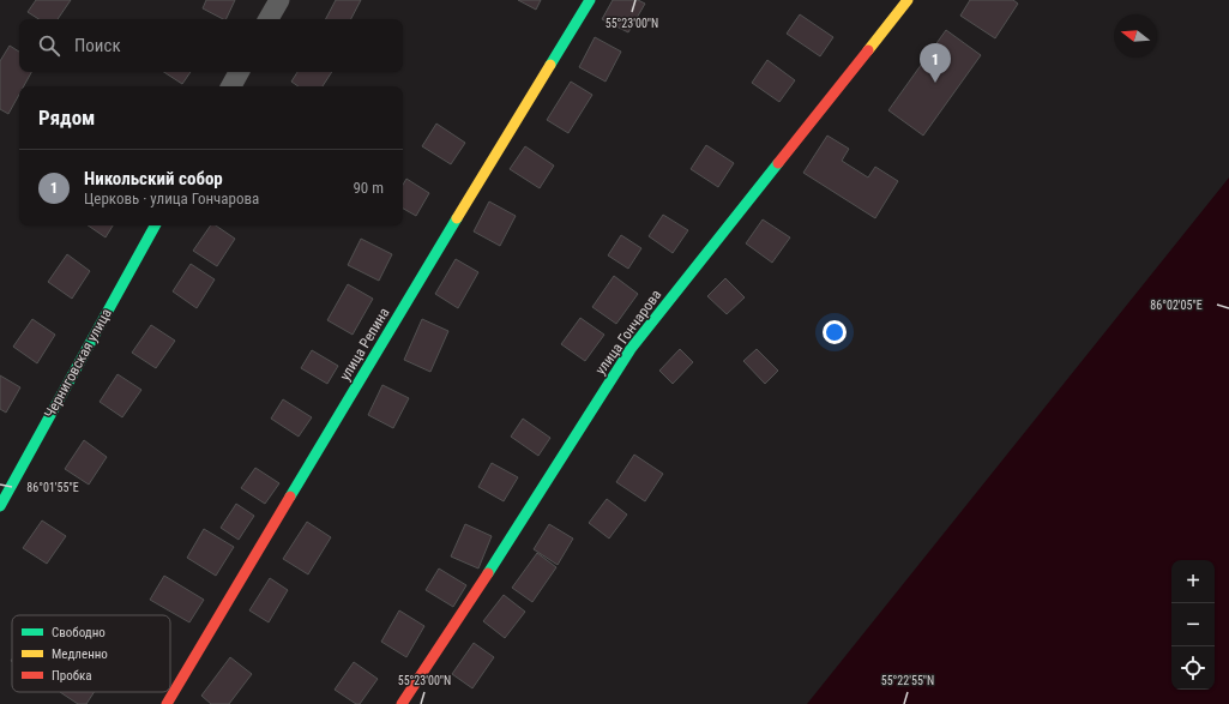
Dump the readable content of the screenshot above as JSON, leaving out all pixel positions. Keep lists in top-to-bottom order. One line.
{"streets":{"street":["улица Гончарова","улица Репина","Черниговская улица"]},"legend":["Свободно","Медленно","Пробка"],"north":"left","page":{"search":"Поиск","pins":"1","heading":"Рядом","list":[{"mark":"1","name":"Никольский собор","note":"Церковь · улица Гончарова","value":"90 m"}],"map_buttons":["+","−"]},"coordinates":["55°23'00\"N","86°02'05\"E","86°01'55\"E","55°22'55\"N"]}
